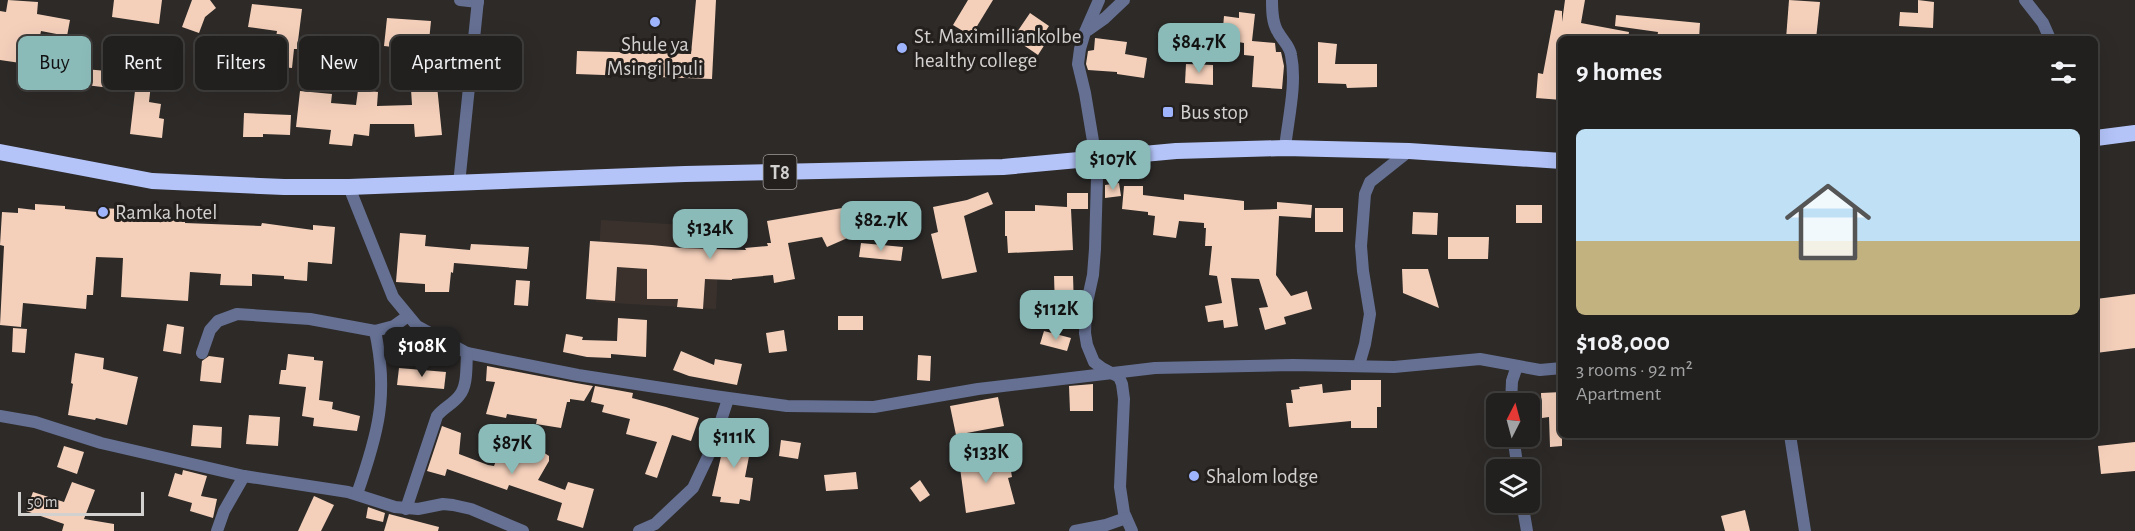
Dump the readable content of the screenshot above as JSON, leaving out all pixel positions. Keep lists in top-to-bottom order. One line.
{"streets":{"highway":["T8"]},"places":{"other":["Shule ya Msingi Ipuli","St. Maximilliankolbe healthy college","Ramka hotel","Shalom lodge"],"transit":["Bus stop"]},"scale_bar":"50 m","north":"top","page":{"price":["$84.7K","$107K","$82.7K","$134K","$112K","$108K","$111K","$87K","$133K"],"chip":["Buy","Rent","Filters","New","Apartment"],"heading":"9 homes","list":[{"name":"$108,000","note":"3 rooms · 92 m² · Apartment"}],"scale":"50 m"}}
